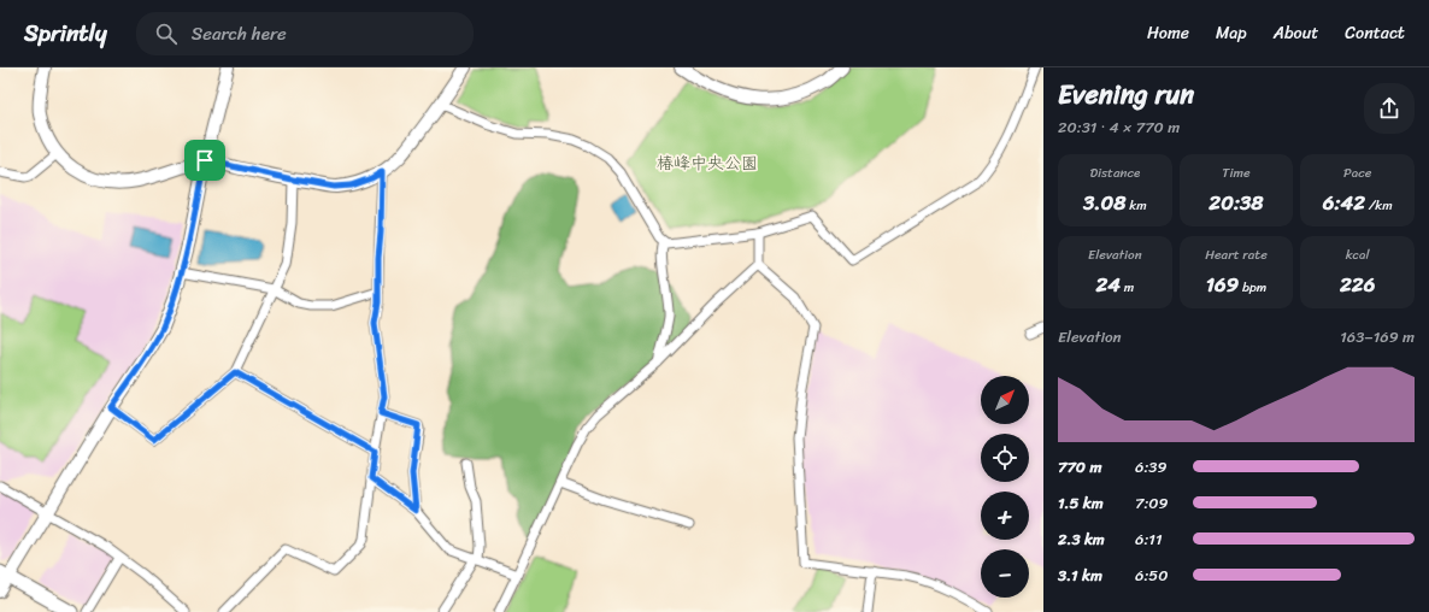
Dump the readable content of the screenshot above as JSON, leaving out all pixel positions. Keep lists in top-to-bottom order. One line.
{"parks":["椿峰中央公園"],"north":"top right","page":{"header":"Sprintly","search":"Search here","nav":["Home","Map","About","Contact"],"heading":["Evening run","20:31 · 4 × 770 m"],"stats":[["Distance","3.08 km"],["Time","20:38"],["Pace","6:42 /km"],["Elevation","24 m"],["Heart rate","169 bpm"],["kcal","226"]],"chart":["Elevation","163–169 m"],"map_buttons":["+","−"],"list":[{"name":"770 m","note":"6:39"},{"name":"1.5 km","note":"7:09"},{"name":"2.3 km","note":"6:11"},{"name":"3.1 km","note":"6:50"}]}}
